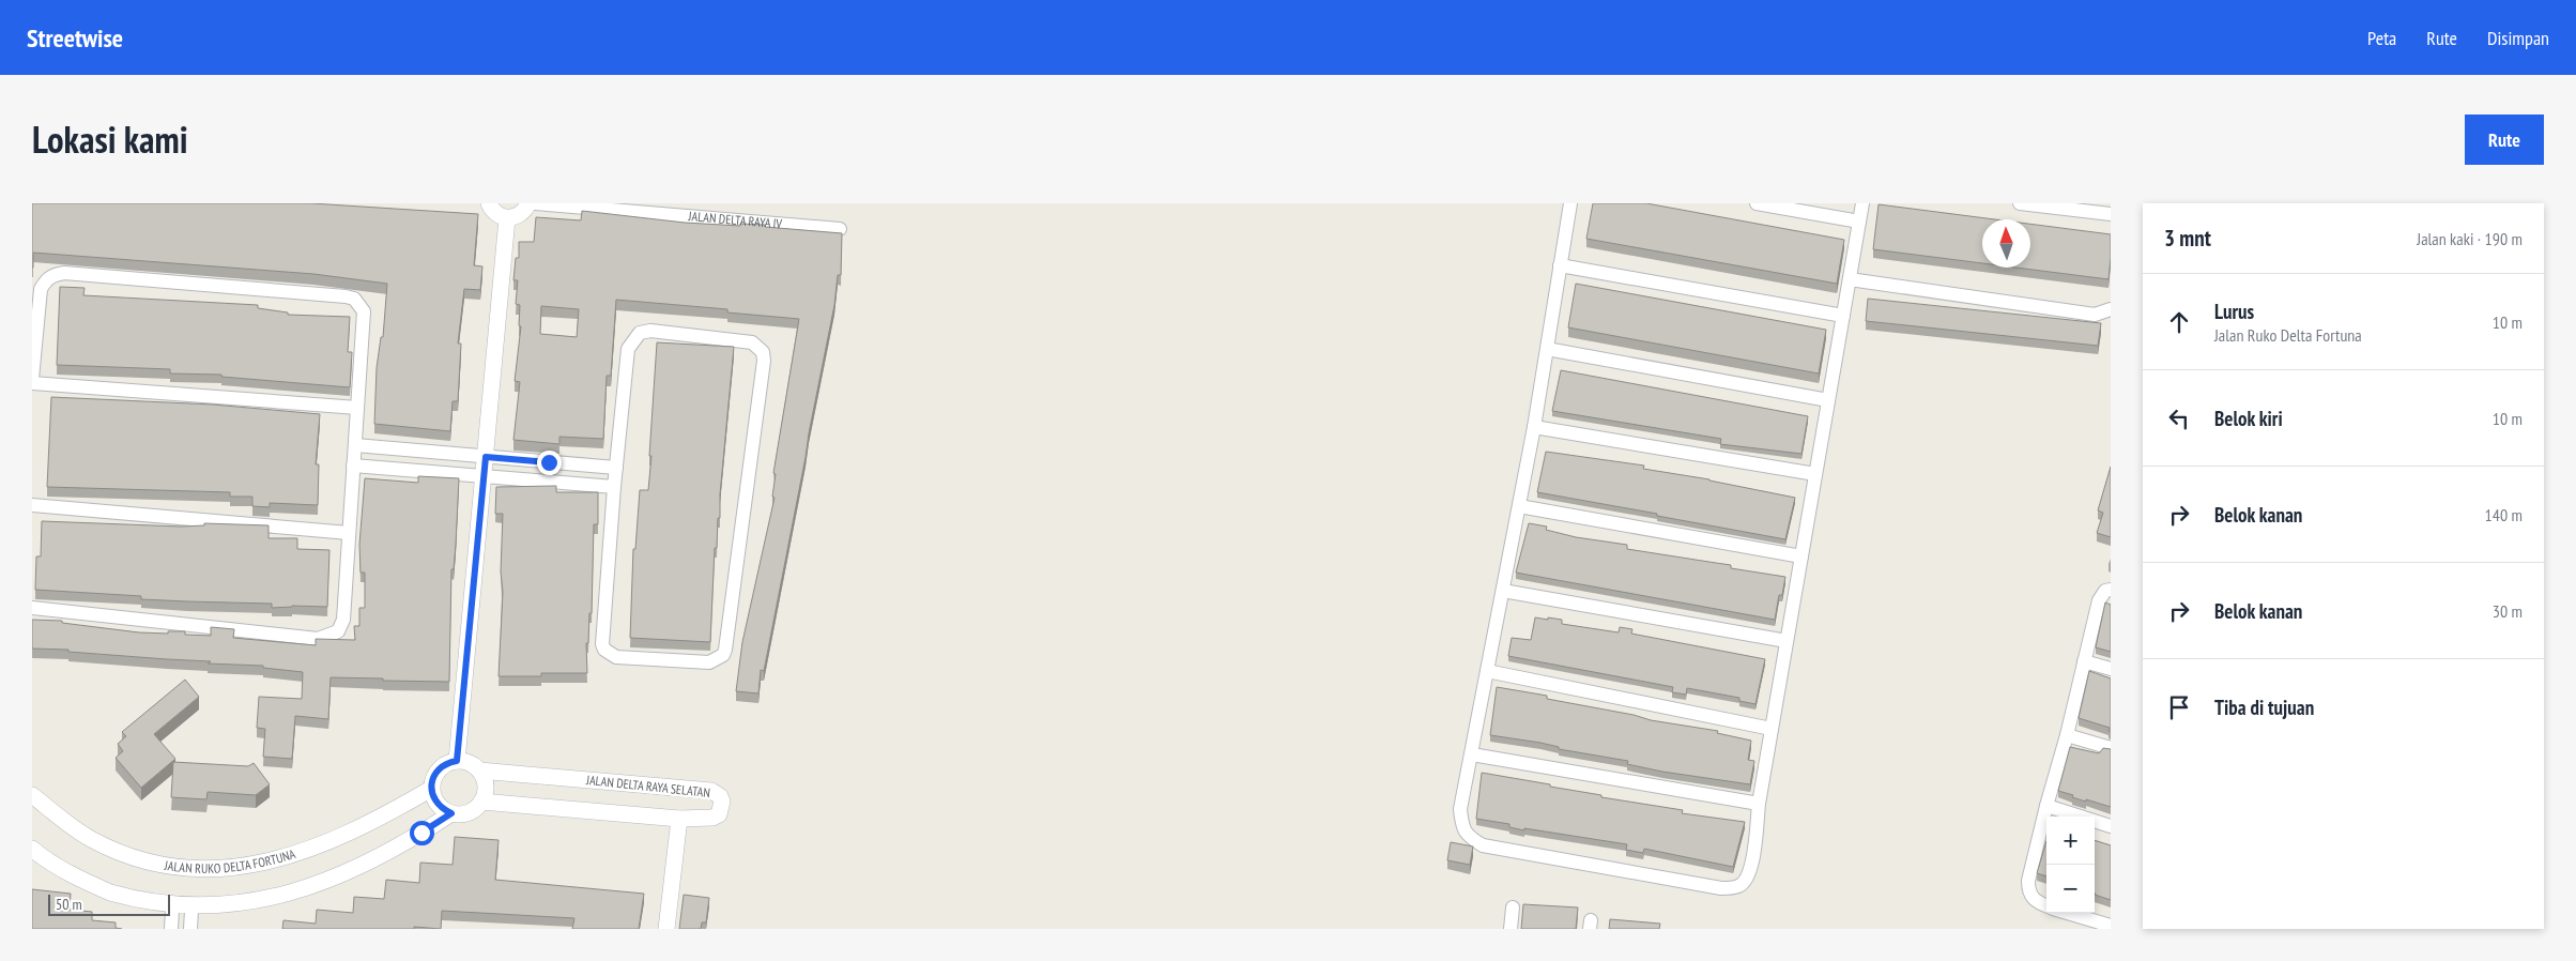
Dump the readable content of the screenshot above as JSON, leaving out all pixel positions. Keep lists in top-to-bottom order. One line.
{"streets":{"street":["JALAN DELTA RAYA IV","JALAN DELTA RAYA SELATAN","JALAN RUKO DELTA FORTUNA"]},"crossings":[["JALAN DELTA RAYA SELATAN","JALAN RUKO DELTA FORTUNA"]],"scale_bar":"50 m","north":"top","page":{"header":"Streetwise","nav":["Peta","Rute","Disimpan"],"title":"Lokasi kami","buttons":"Rute","heading":["3 mnt","Jalan kaki · 190 m"],"list":[["Lurus","Jalan Ruko Delta Fortuna","10 m"],["Belok kiri","10 m"],["Belok kanan","140 m"],["Belok kanan","30 m"],"Tiba di tujuan"],"map_buttons":["+","−"],"scale":"50 m"}}
